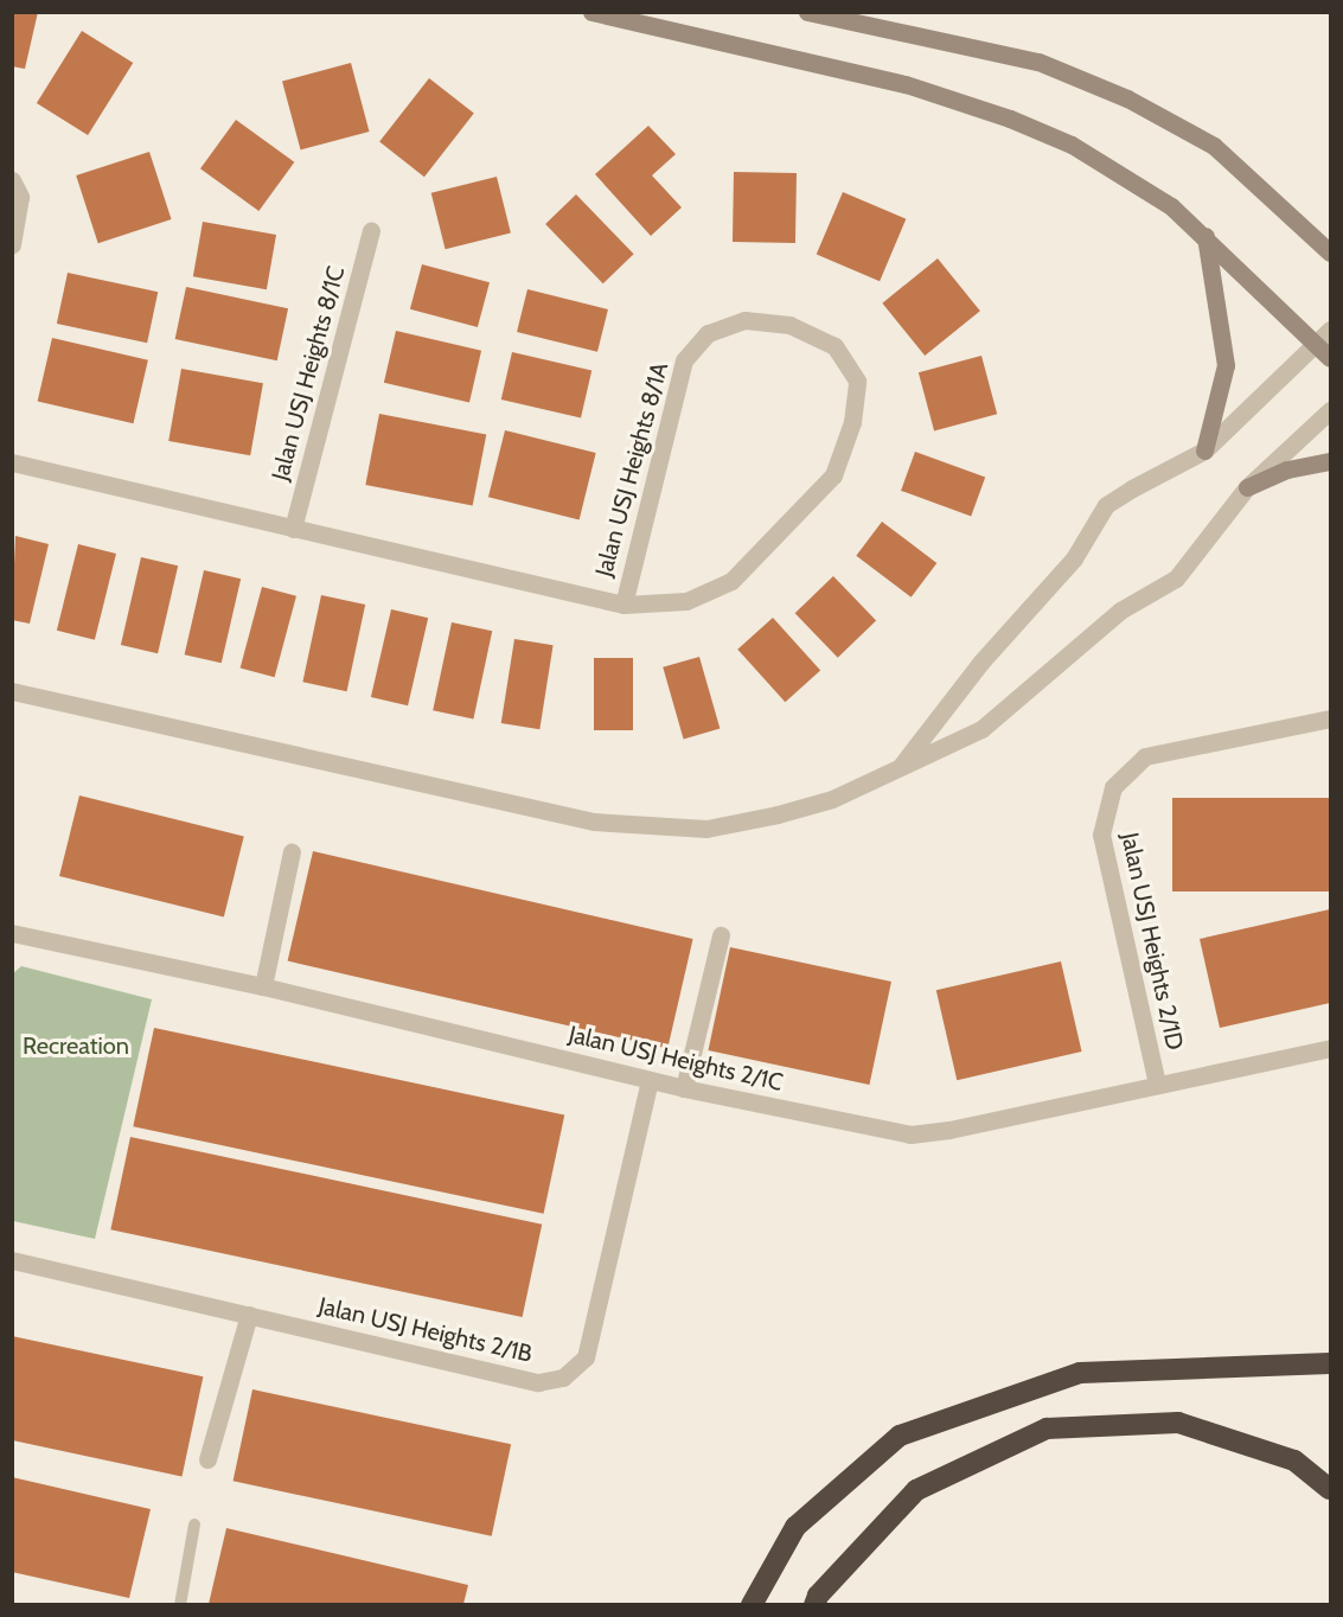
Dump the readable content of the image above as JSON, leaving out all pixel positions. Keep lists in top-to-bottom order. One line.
{"streets":{"street":["Jalan USJ Heights 8/1C","Jalan USJ Heights 8/1A","Jalan USJ Heights 2/1D","Jalan USJ Heights 2/1C","Jalan USJ Heights 2/1B"]},"crossings":[["Jalan USJ Heights 8/1C","Jalan USJ Heights 8/1A"],["Jalan USJ Heights 2/1D","Jalan USJ Heights 2/1C"],["Jalan USJ Heights 2/1C","Jalan USJ Heights 2/1B"]],"parks":["Recreation"]}
